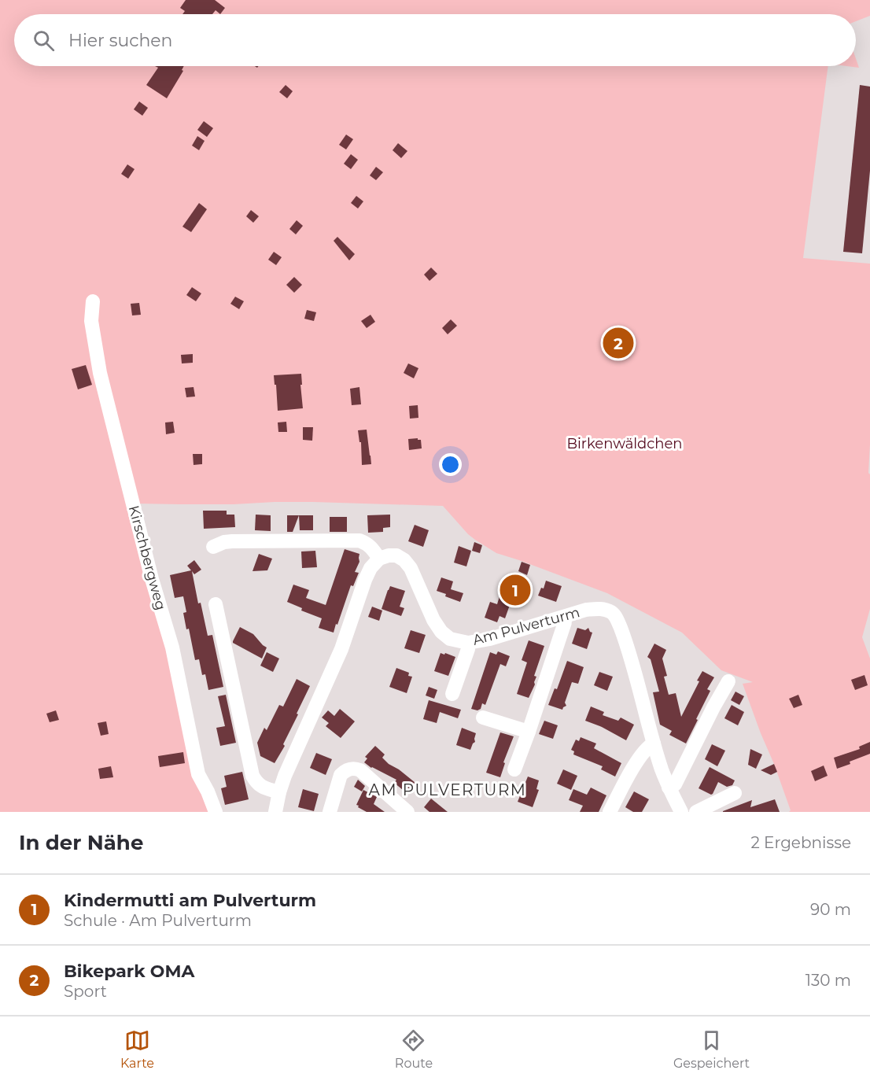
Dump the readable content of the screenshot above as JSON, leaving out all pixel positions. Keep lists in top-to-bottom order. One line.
{"streets":{"street":["Kirschbergweg","Am Pulverturm"]},"districts":["AM PULVERTURM"],"parks":["Birkenwäldchen"],"page":{"search":"Hier suchen","pins":["2","1"],"heading":["In der Nähe","2 Ergebnisse"],"list":[{"mark":"1","name":"Kindermutti am Pulverturm","note":"Schule · Am Pulverturm","value":"90 m"},{"mark":"2","name":"Bikepark OMA","note":"Sport","value":"130 m"}],"nav":["Karte","Route","Gespeichert"]}}
